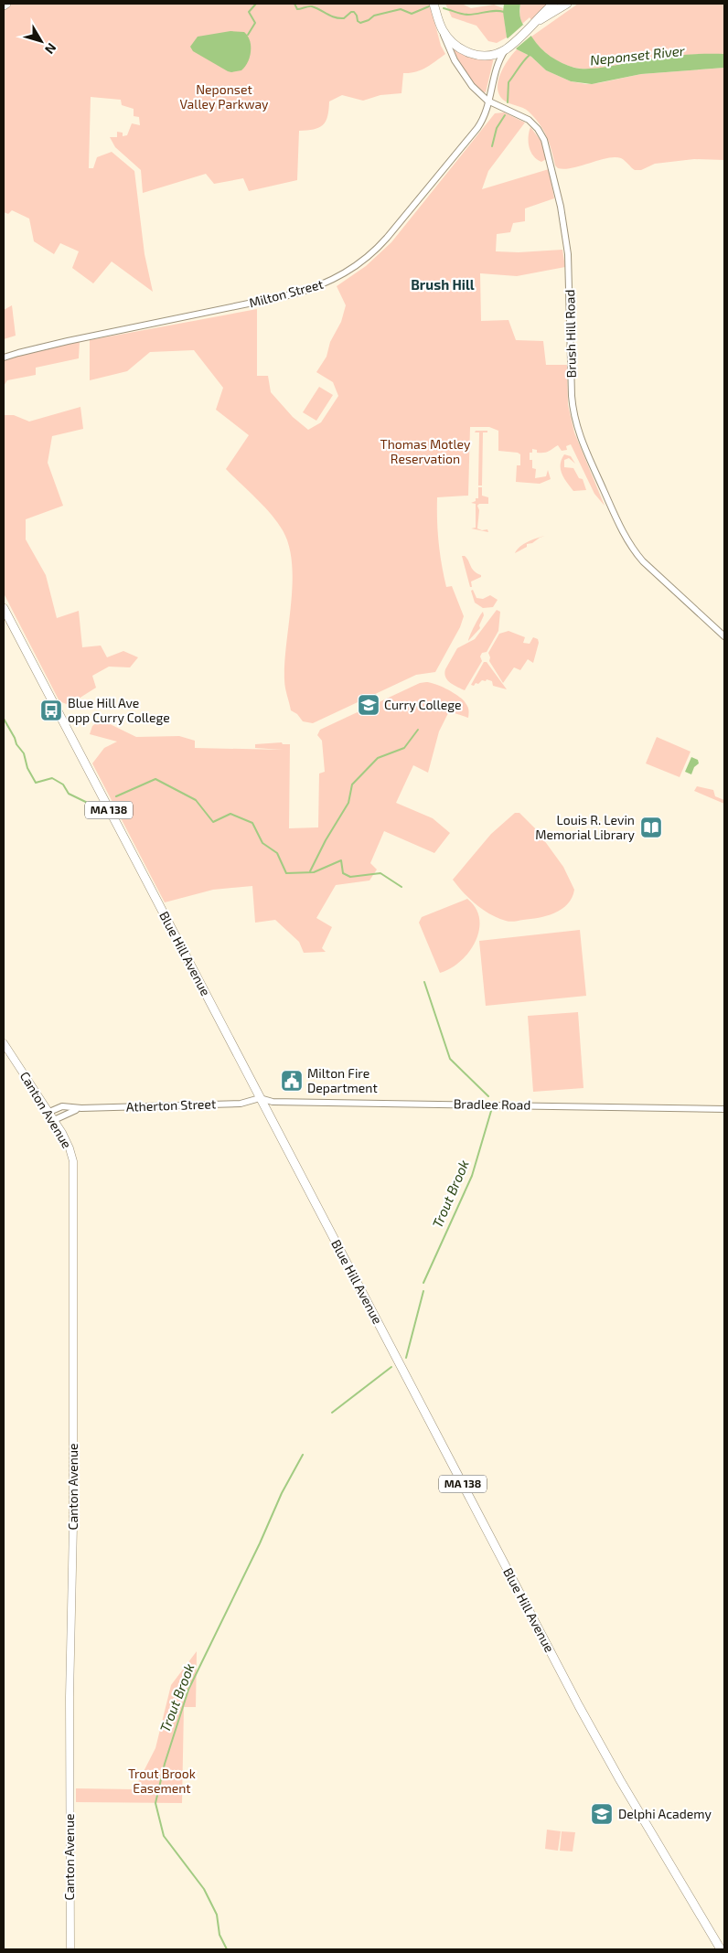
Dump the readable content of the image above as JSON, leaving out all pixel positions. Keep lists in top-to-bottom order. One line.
{"streets":{"main road":["MA 138","Blue Hill Avenue","Canton Avenue"],"street":["Milton Street","Brush Hill Road","Bradlee Road","Atherton Street"]},"crossings":[["Milton Street","Brush Hill Road"],["Blue Hill Avenue","Bradlee Road"],["Blue Hill Avenue","Atherton Street"],["Bradlee Road","Atherton Street"],["Atherton Street","Canton Avenue"]],"districts":["Brush Hill"],"water":["Neponset River","Trout Brook"],"parks":["Neponset Valley Parkway","Thomas Motley Reservation","Trout Brook Easement"],"places":{"school or university":["Curry College","Delphi Academy"],"bus stop":["Blue Hill Ave opp Curry College"],"library":["Louis R. Levin Memorial Library"],"public building":["Milton Fire Department"]},"north":"bottom right"}
